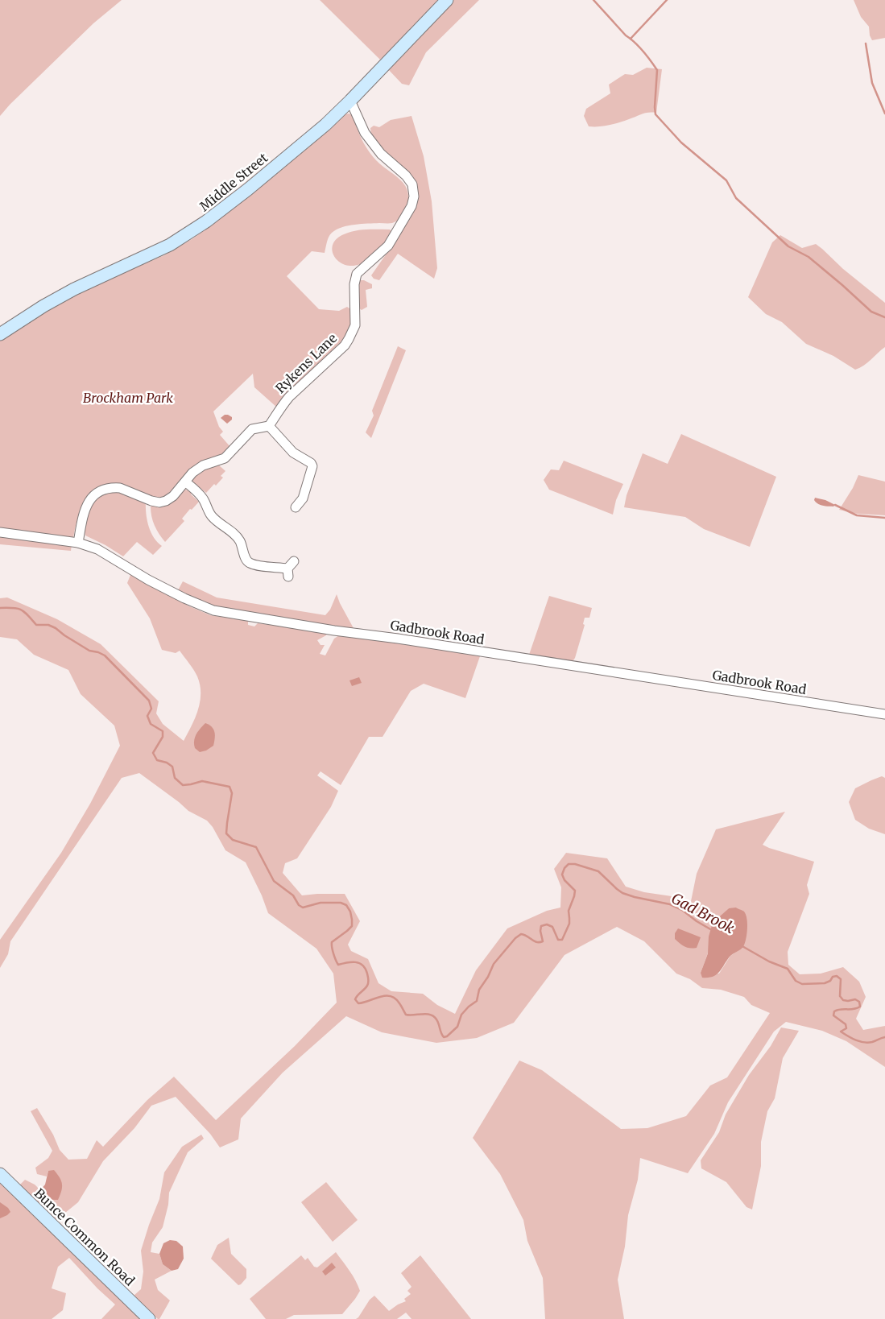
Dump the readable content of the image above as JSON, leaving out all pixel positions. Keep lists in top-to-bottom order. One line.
{"streets":{"street":["Middle Street","Rykens Lane","Gadbrook Road","Bunce Common Road"]},"crossings":[["Middle Street","Rykens Lane"]],"water":["Gad Brook"],"parks":["Brockham Park"]}
